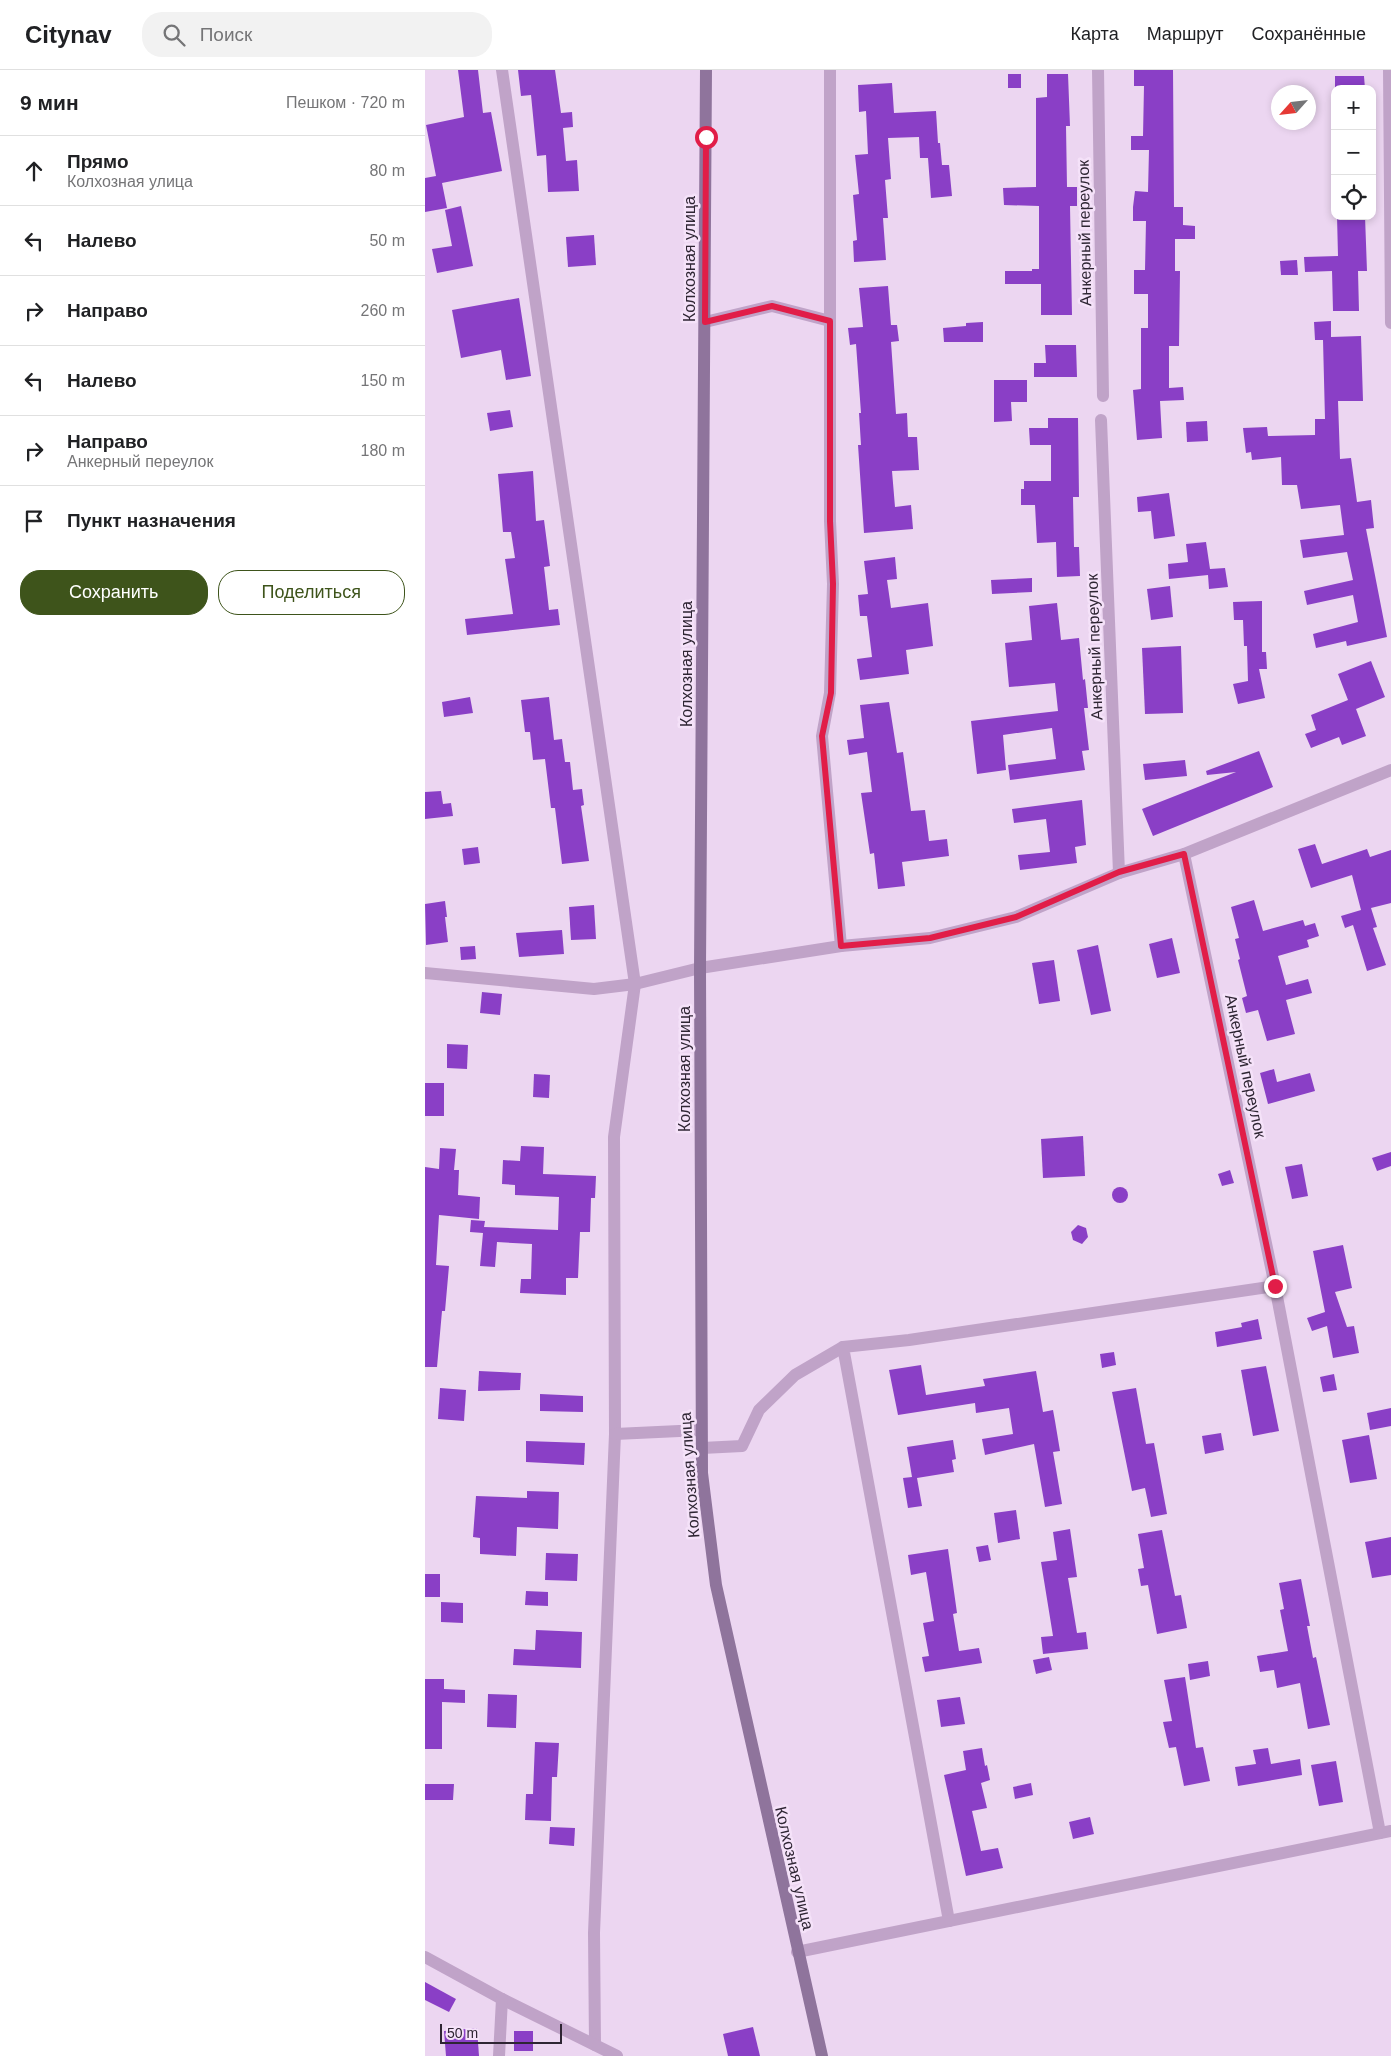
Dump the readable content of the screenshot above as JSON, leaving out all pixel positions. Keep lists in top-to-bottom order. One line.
{"streets":{"main road":["Колхозная улица"],"street":["Анкерный переулок"]},"scale_bar":"50 m","north":"bottom left","page":{"header":"Citynav","search":"Поиск","nav":["Карта","Маршрут","Сохранённые"],"heading":["9 мин","Пешком · 720 m"],"map_buttons":["+","−"],"list":[["Прямо","Колхозная улица","80 m"],["Налево","50 m"],["Направо","260 m"],["Налево","150 m"],["Направо","Анкерный переулок","180 m"],"Пункт назначения"],"buttons":["Сохранить","Поделиться"],"scale":"50 m"}}
